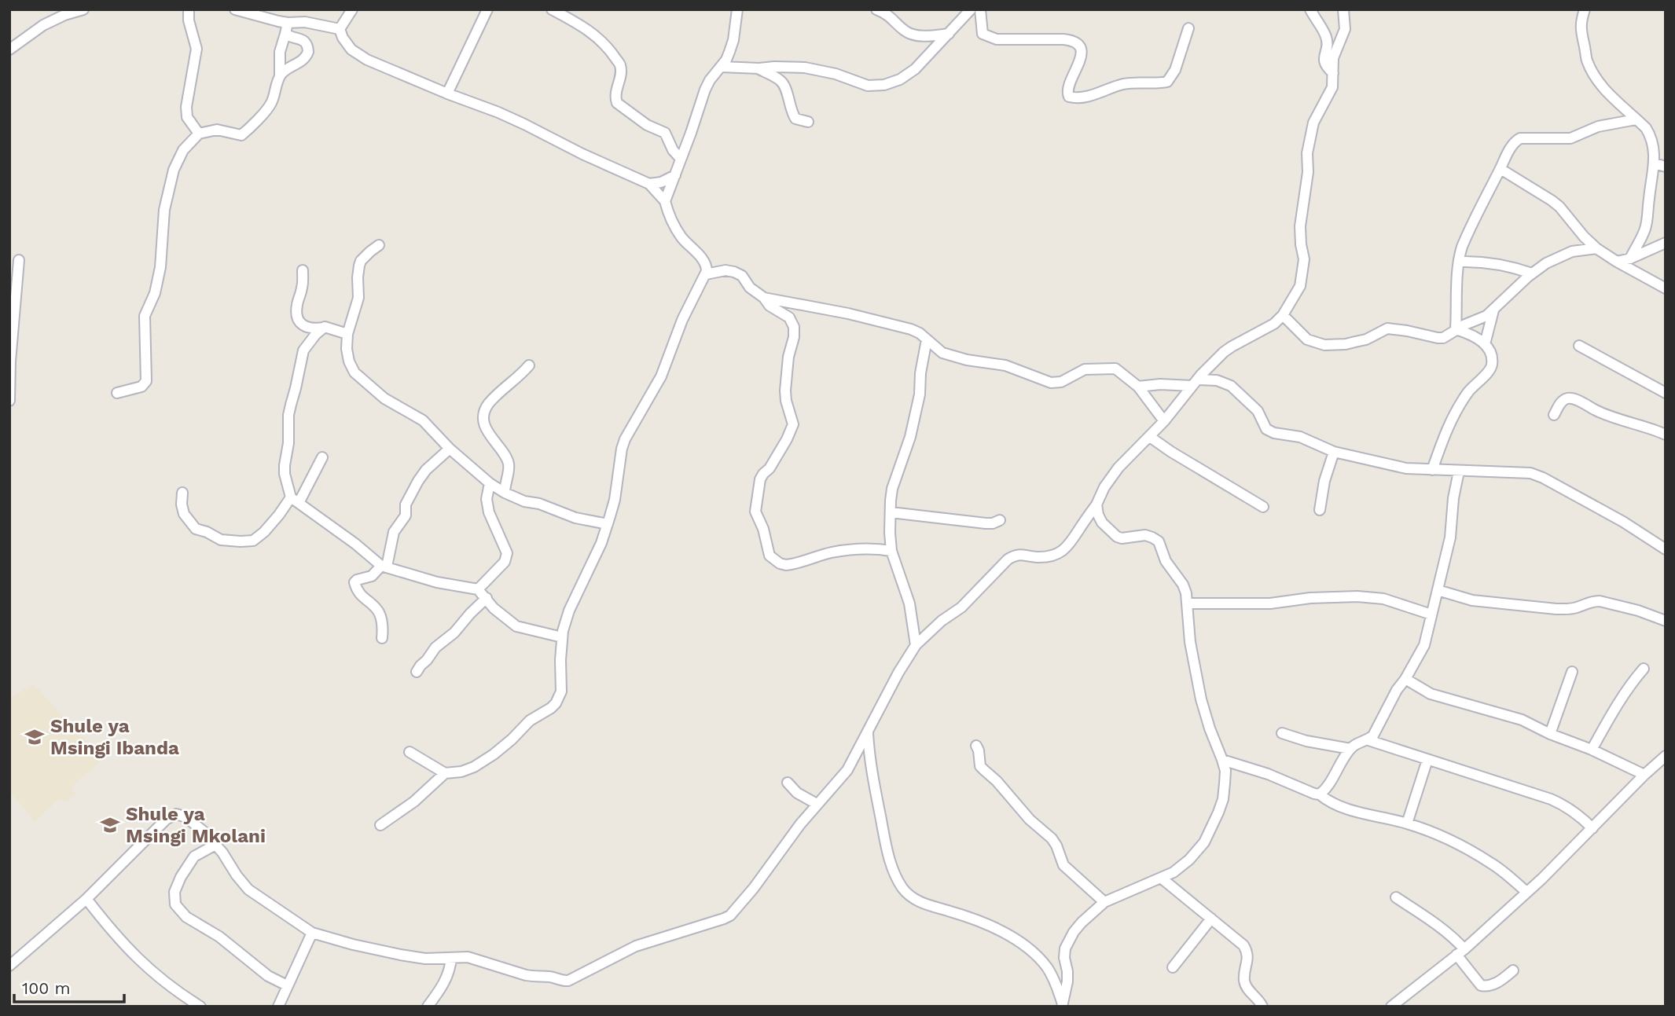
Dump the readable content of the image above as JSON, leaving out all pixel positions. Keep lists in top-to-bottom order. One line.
{"places":{"school or university":["Shule ya Msingi Ibanda","Shule ya Msingi Mkolani"]},"scale_bar":"100 m"}
